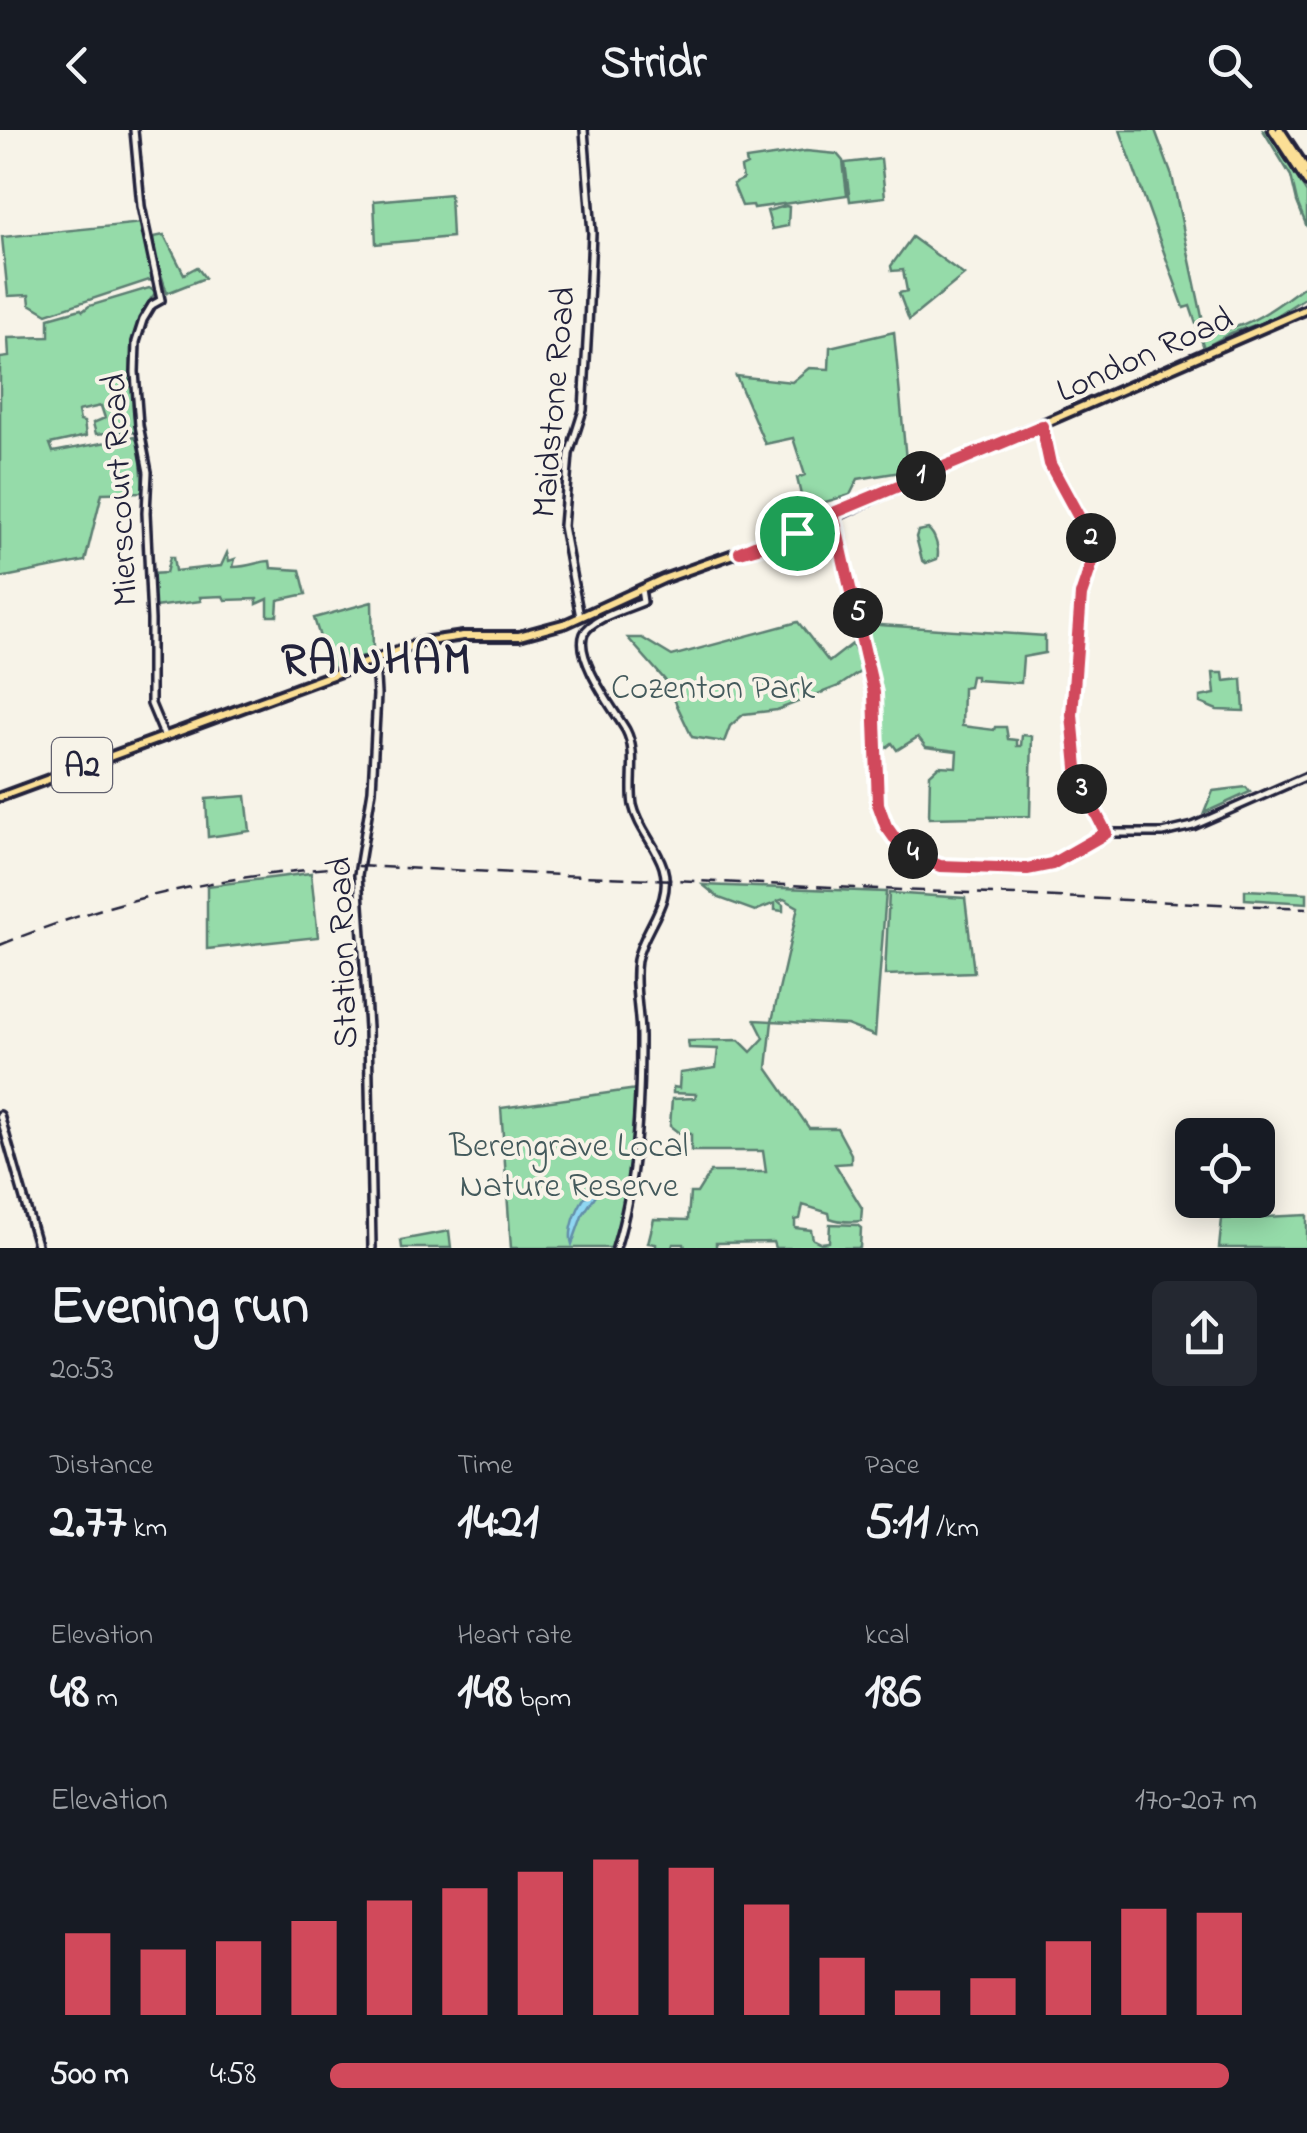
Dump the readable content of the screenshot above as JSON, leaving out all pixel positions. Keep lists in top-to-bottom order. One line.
{"streets":{"main road":["London Road","A2"],"street":["Maidstone Road","Mierscourt Road","Station Road"]},"crossings":[["London Road","Maidstone Road"],["London Road","A2"],["Maidstone Road","A2"],["Mierscourt Road","A2"],["A2","Station Road"]],"districts":["RAINHAM"],"parks":["Cozenton Park","Berengrave Local Nature Reserve"],"page":{"header":"Stridr","pins":["1","2","5","3","4"],"heading":["Evening run","20:53"],"stats":[["Distance","2.77 km"],["Time","14:21"],["Pace","5:11 /km"],["Elevation","48 m"],["Heart rate","148 bpm"],["kcal","186"]],"chart":["Elevation","170–207 m"],"list":[{"name":"500 m","note":"4:58"}]}}
